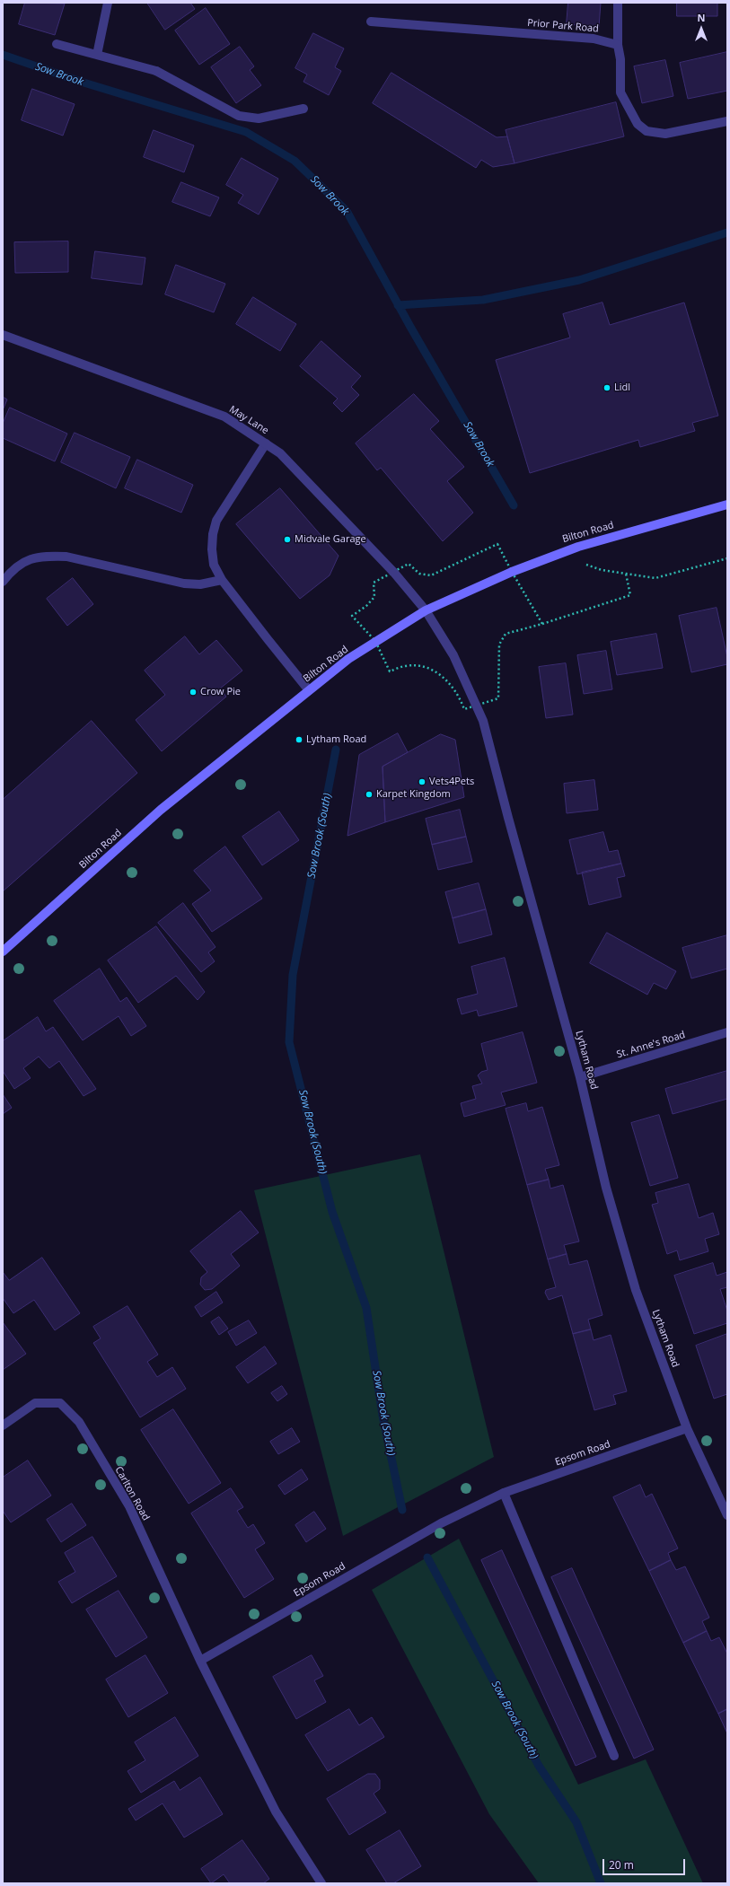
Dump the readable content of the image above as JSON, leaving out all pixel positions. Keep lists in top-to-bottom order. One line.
{"streets":{"main road":["Bilton Road"],"street":["Prior Park Road","May Lane","St. Anne's Road","Lytham Road","Epsom Road","Carlton Road"]},"crossings":[["May Lane","Bilton Road"],["May Lane","Lytham Road"],["Bilton Road","Lytham Road"],["St. Anne's Road","Lytham Road"],["Lytham Road","Epsom Road"],["Epsom Road","Carlton Road"]],"water":["Sow Brook","Sow Brook (South)"],"places":["Lidl","Midvale Garage","Crow Pie","Lytham Road","Vets4Pets","Karpet Kingdom"],"scale_bar":"20 m","north":"top"}
